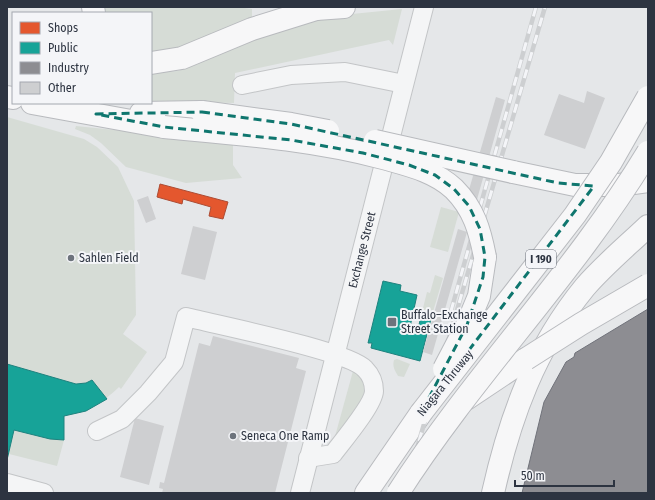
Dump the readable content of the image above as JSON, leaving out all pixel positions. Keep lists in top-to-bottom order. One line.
{"streets":{"highway":["I 190","Niagara Thruway"],"street":["Exchange Street"]},"places":{"other":["Sahlen Field","Seneca One Ramp"],"transit":["Buffalo–Exchange Street Station"]},"legend":["Shops","Public","Industry","Other"],"scale_bar":"50 m"}
